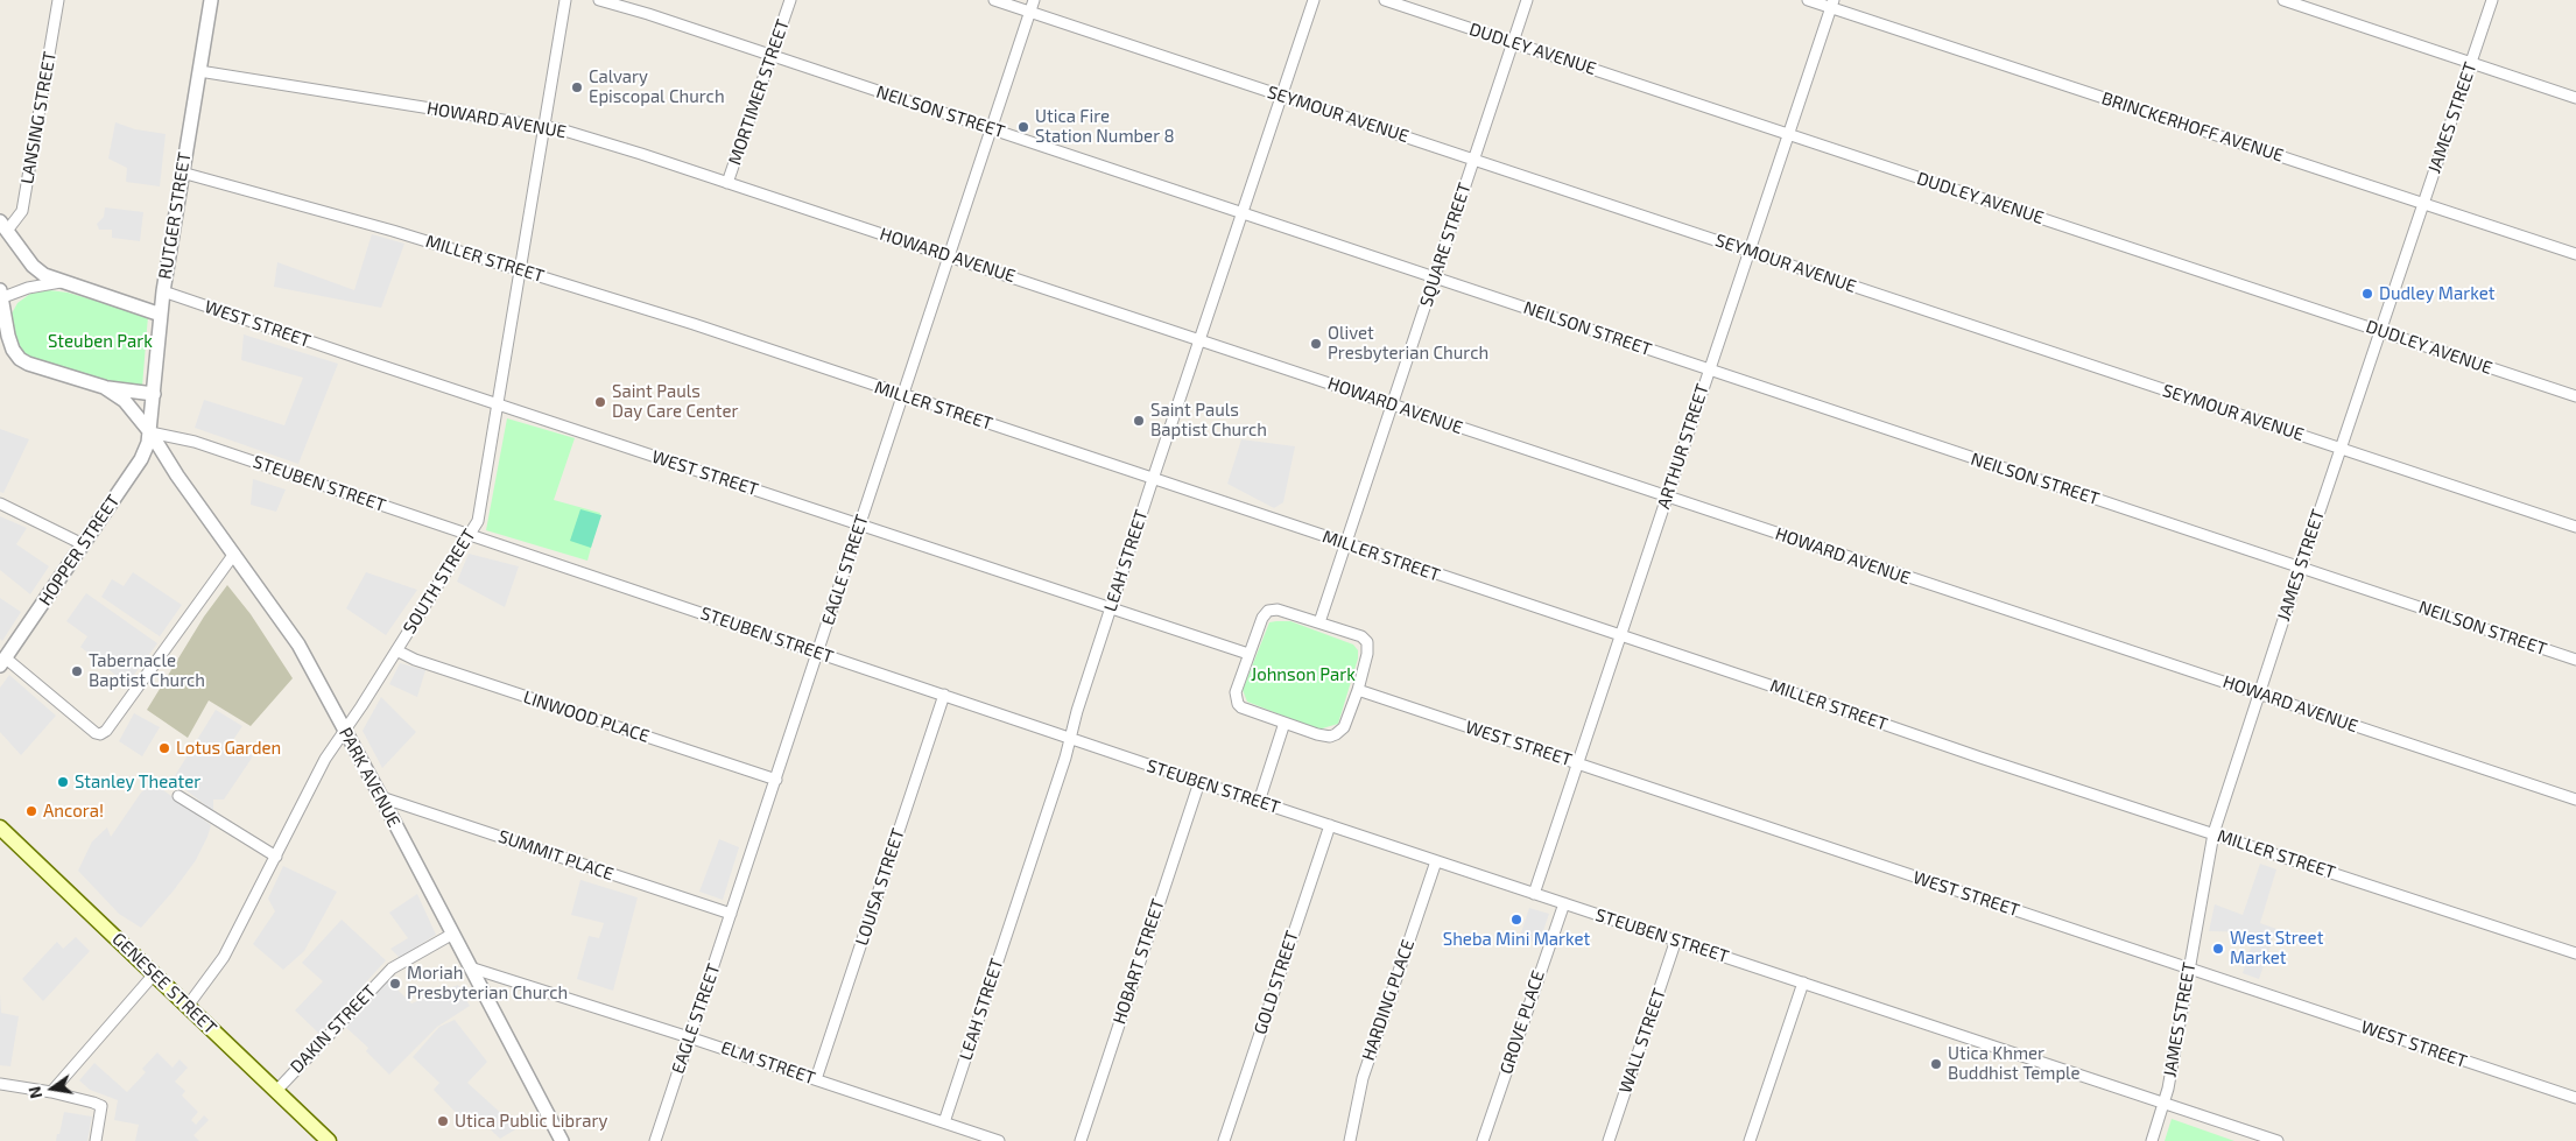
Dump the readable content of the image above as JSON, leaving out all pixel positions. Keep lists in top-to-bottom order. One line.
{"streets":{"main road":["GENESEE STREET"],"street":["DUDLEY AVENUE","MORTIMER STREET","NEILSON STREET","SEYMOUR AVENUE","LANSING STREET","JAMES STREET","HOWARD AVENUE","BRINCKERHOFF AVENUE","RUTGER STREET","SQUARE STREET","MILLER STREET","WEST STREET","ARTHUR STREET","STEUBEN STREET","HOPPER STREET","LEAH STREET","EAGLE STREET","SOUTH STREET","LINWOOD PLACE","PARK AVENUE","SUMMIT PLACE","LOUISA STREET","HOBART STREET","GOLD STREET","HARDING PLACE","GROVE PLACE","DAKIN STREET","WALL STREET","ELM STREET"]},"crossings":[["DUDLEY AVENUE","JAMES STREET"],["DUDLEY AVENUE","SQUARE STREET"],["DUDLEY AVENUE","ARTHUR STREET"],["MORTIMER STREET","NEILSON STREET"],["MORTIMER STREET","HOWARD AVENUE"],["NEILSON STREET","JAMES STREET"],["NEILSON STREET","SQUARE STREET"],["NEILSON STREET","ARTHUR STREET"],["NEILSON STREET","LEAH STREET"],["NEILSON STREET","EAGLE STREET"],["SEYMOUR AVENUE","JAMES STREET"],["SEYMOUR AVENUE","SQUARE STREET"],["SEYMOUR AVENUE","ARTHUR STREET"],["SEYMOUR AVENUE","LEAH STREET"],["SEYMOUR AVENUE","EAGLE STREET"],["JAMES STREET","HOWARD AVENUE"],["JAMES STREET","BRINCKERHOFF AVENUE"],["JAMES STREET","MILLER STREET"],["JAMES STREET","WEST STREET"],["JAMES STREET","STEUBEN STREET"],["HOWARD AVENUE","RUTGER STREET"],["HOWARD AVENUE","SQUARE STREET"],["HOWARD AVENUE","ARTHUR STREET"],["HOWARD AVENUE","LEAH STREET"],["HOWARD AVENUE","EAGLE STREET"],["HOWARD AVENUE","SOUTH STREET"],["BRINCKERHOFF AVENUE","ARTHUR STREET"],["RUTGER STREET","MILLER STREET"],["RUTGER STREET","WEST STREET"],["RUTGER STREET","STEUBEN STREET"],["RUTGER STREET","HOPPER STREET"],["RUTGER STREET","PARK AVENUE"],["SQUARE STREET","MILLER STREET"],["SQUARE STREET","WEST STREET"],["MILLER STREET","ARTHUR STREET"],["MILLER STREET","LEAH STREET"],["MILLER STREET","EAGLE STREET"],["MILLER STREET","SOUTH STREET"],["WEST STREET","ARTHUR STREET"],["WEST STREET","LEAH STREET"],["WEST STREET","EAGLE STREET"],["WEST STREET","SOUTH STREET"],["ARTHUR STREET","STEUBEN STREET"],["STEUBEN STREET","HOPPER STREET"],["STEUBEN STREET","LEAH STREET"],["STEUBEN STREET","EAGLE STREET"],["STEUBEN STREET","SOUTH STREET"],["STEUBEN STREET","PARK AVENUE"],["STEUBEN STREET","LOUISA STREET"],["STEUBEN STREET","HOBART STREET"],["STEUBEN STREET","GOLD STREET"],["STEUBEN STREET","HARDING PLACE"],["STEUBEN STREET","GROVE PLACE"],["STEUBEN STREET","WALL STREET"],["HOPPER STREET","PARK AVENUE"],["LEAH STREET","ELM STREET"],["EAGLE STREET","LINWOOD PLACE"],["EAGLE STREET","SUMMIT PLACE"],["EAGLE STREET","ELM STREET"],["SOUTH STREET","LINWOOD PLACE"],["SOUTH STREET","PARK AVENUE"],["SOUTH STREET","GENESEE STREET"],["PARK AVENUE","SUMMIT PLACE"],["PARK AVENUE","DAKIN STREET"],["PARK AVENUE","ELM STREET"],["LOUISA STREET","ELM STREET"],["GENESEE STREET","DAKIN STREET"]],"parks":["Steuben Park","Johnson Park"],"places":["Calvary Episcopal Church","Utica Fire Station Number 8","Dudley Market","Olivet Presbyterian Church","Saint Pauls Day Care Center","Saint Pauls Baptist Church","Tabernacle Baptist Church","Lotus Garden","Stanley Theater","Ancora!","Sheba Mini Market","West Street Market","Moriah Presbyterian Church","Utica Khmer Buddhist Temple","Utica Public Library"],"north":"left"}
